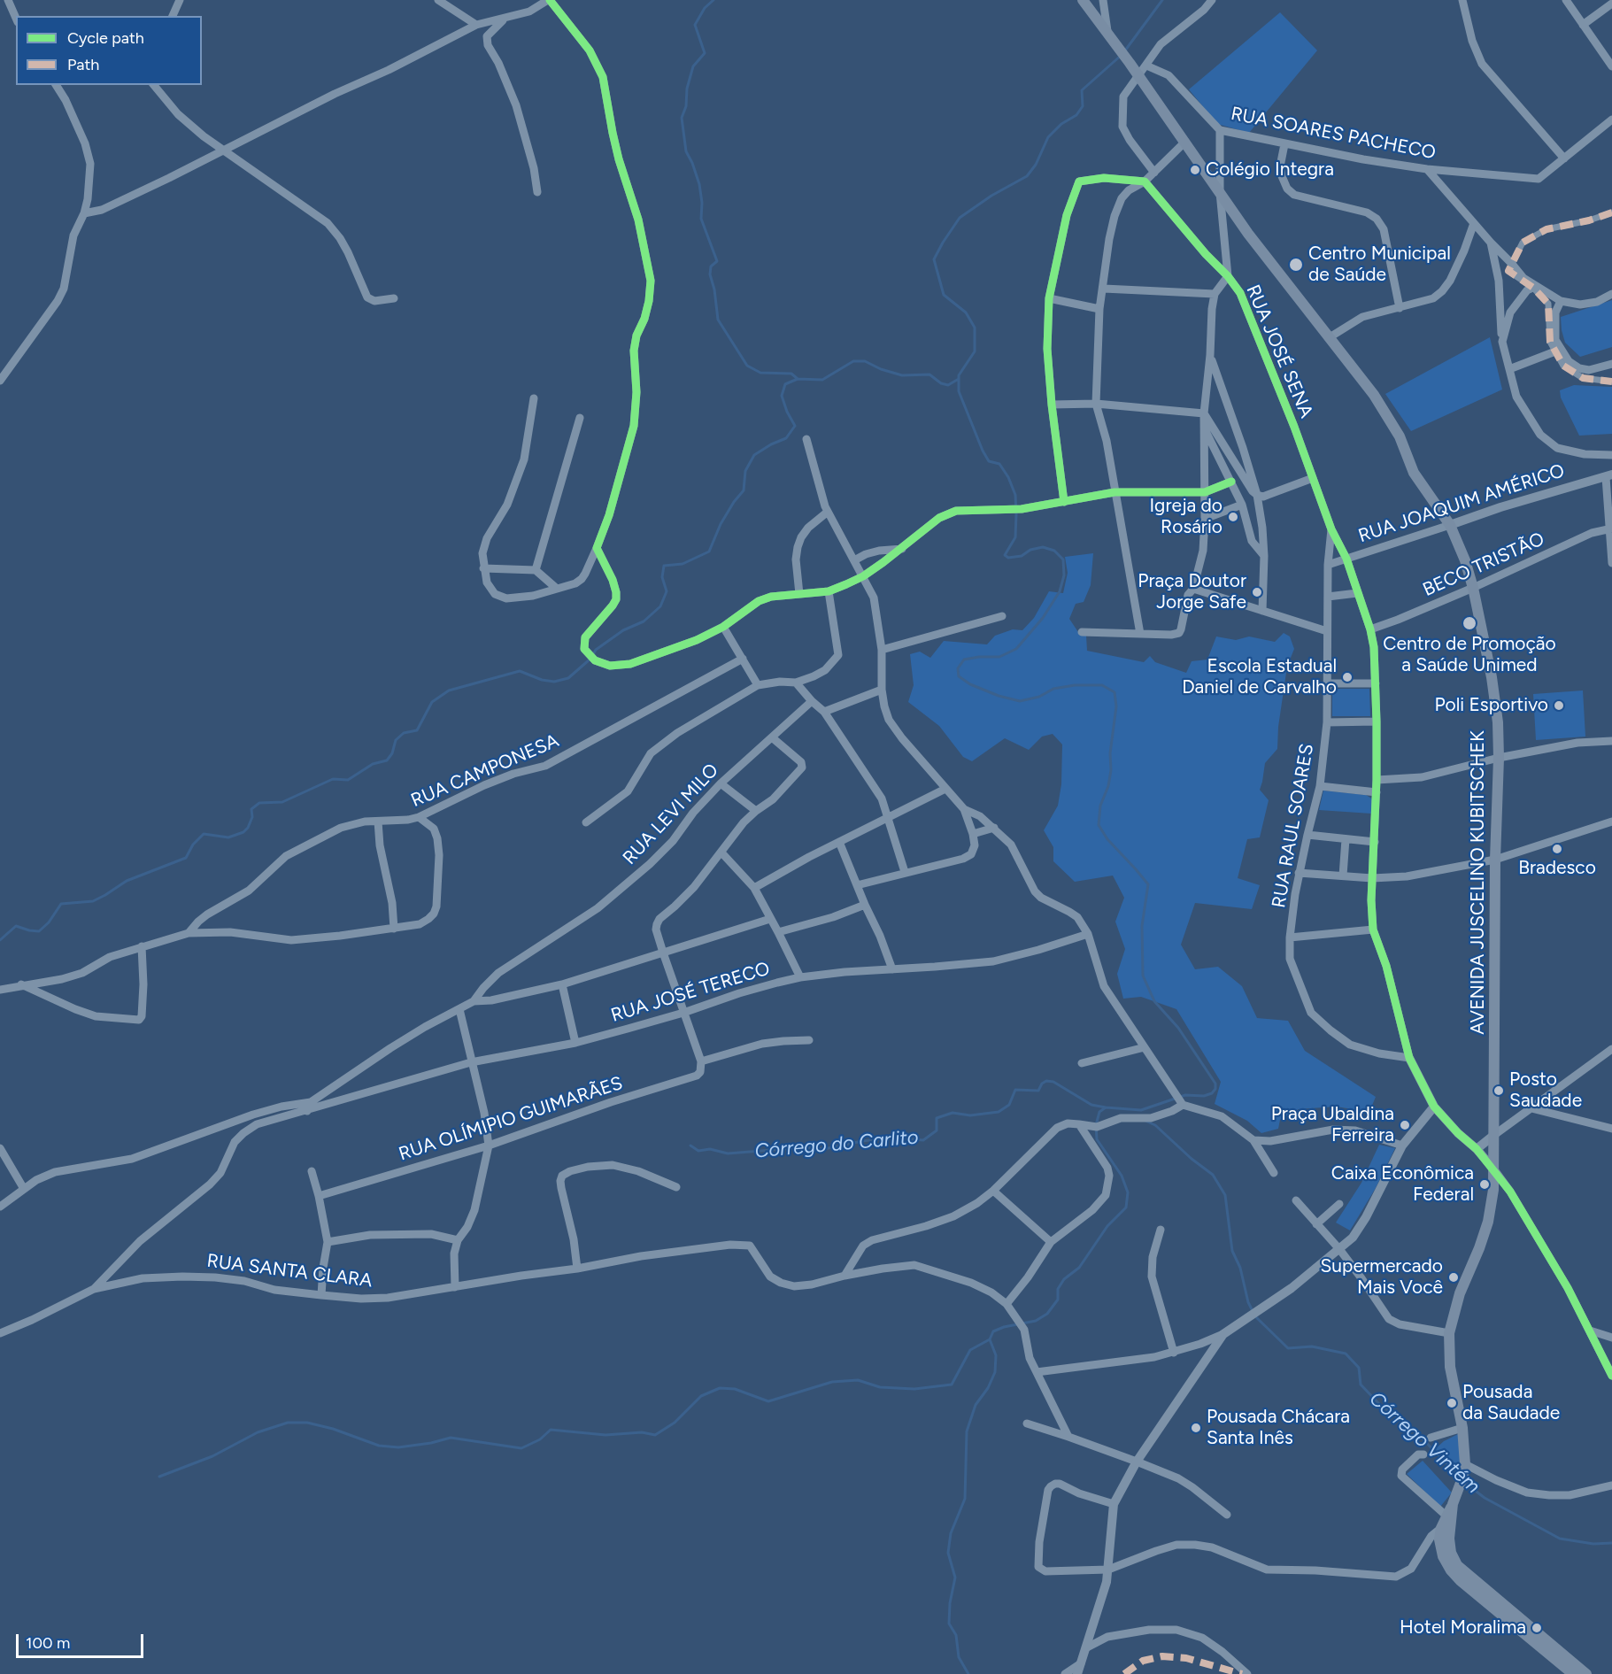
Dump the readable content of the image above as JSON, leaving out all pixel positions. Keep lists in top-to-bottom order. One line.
{"streets":{"main road":["AVENIDA JUSCELINO KUBITSCHEK"],"street":["RUA SOARES PACHECO","RUA JOSÉ SENA","RUA JOAQUIM AMÉRICO","BECO TRISTÃO","RUA CAMPONESA","RUA LEVI MILO","RUA RAUL SOARES","RUA JOSÉ TERECO","RUA OLÍMIPIO GUIMARÃES","RUA SANTA CLARA"]},"crossings":[["RUA JOSÉ SENA","RUA JOAQUIM AMÉRICO"],["RUA JOSÉ SENA","BECO TRISTÃO"],["RUA JOSÉ SENA","RUA RAUL SOARES"],["RUA JOAQUIM AMÉRICO","RUA RAUL SOARES"],["RUA JOAQUIM AMÉRICO","AVENIDA JUSCELINO KUBITSCHEK"],["BECO TRISTÃO","AVENIDA JUSCELINO KUBITSCHEK"]],"water":["Córrego do Carlito","Córrego Vintém"],"places":["Colégio Integra","Centro Municipal de Saúde","Igreja do Rosário","Praça Doutor Jorge Safe","Centro de Promoção a Saúde Unimed","Escola Estadual Daniel de Carvalho","Poli Esportivo","Bradesco","Posto Saudade","Praça Ubaldina Ferreira","Caixa Econômica Federal","Supermercado Mais Você","Pousada da Saudade","Pousada Chácara Santa Inês","Hotel Moralima"],"legend":["Cycle path","Path"],"scale_bar":"100 m"}
